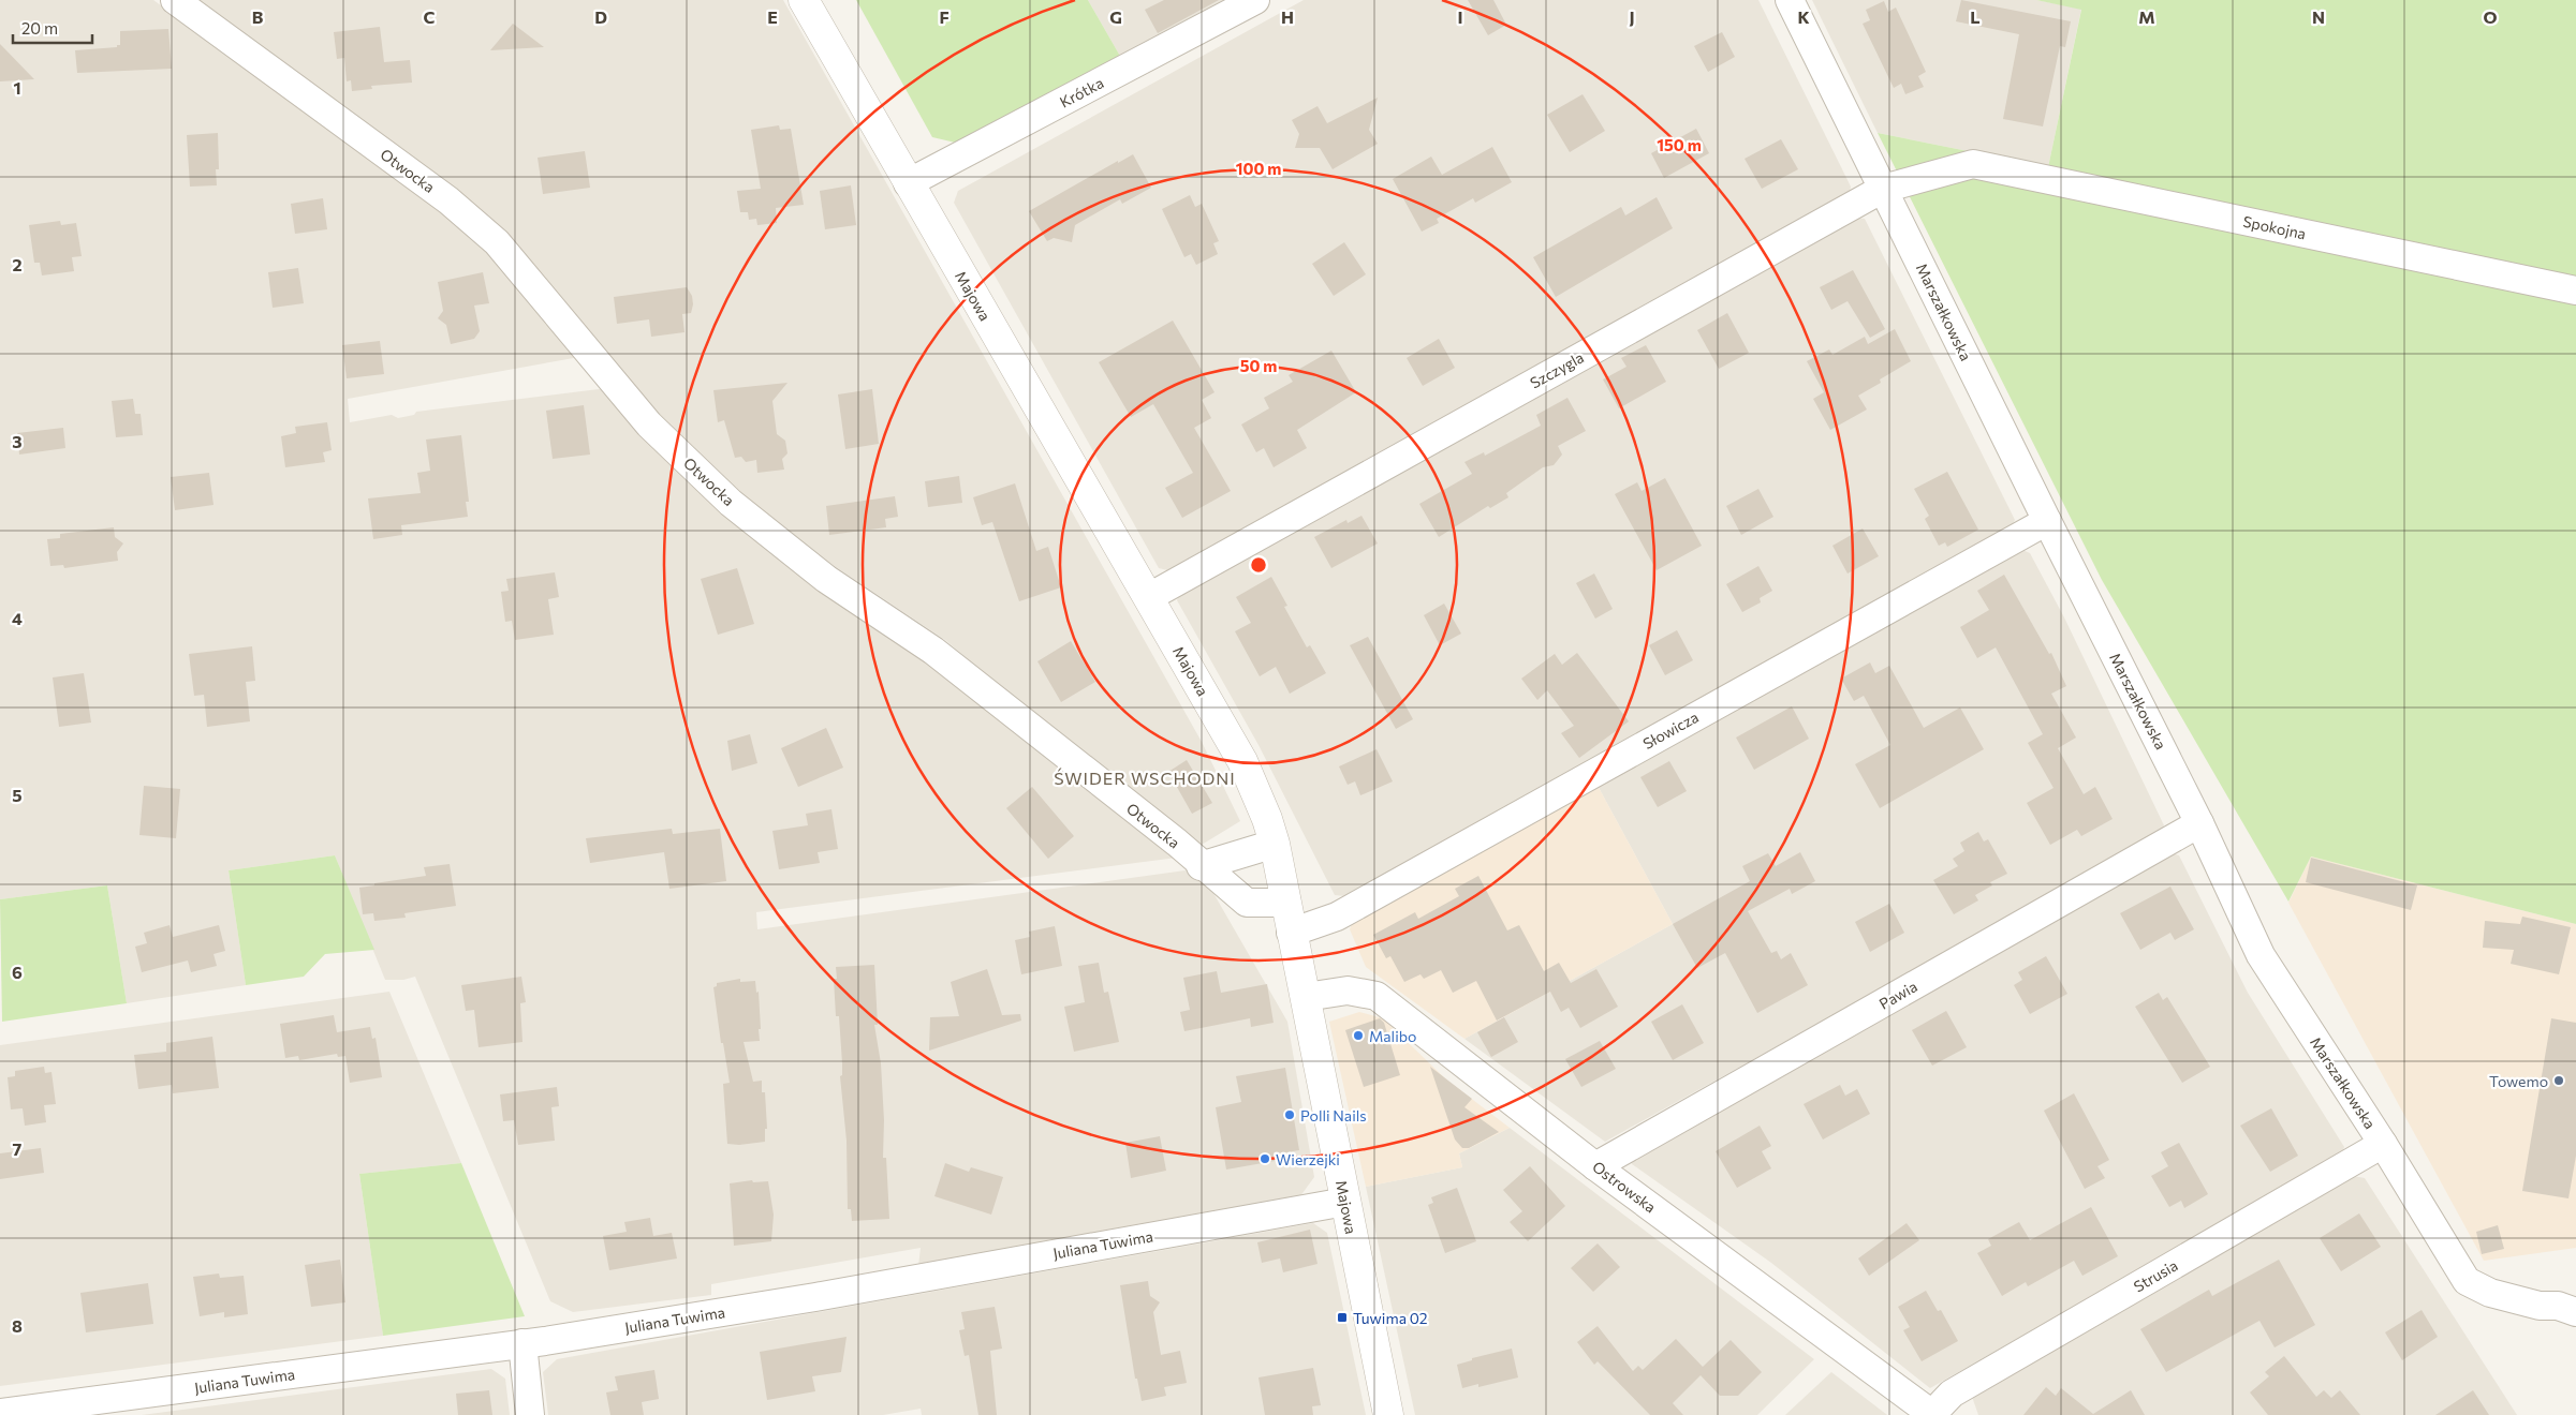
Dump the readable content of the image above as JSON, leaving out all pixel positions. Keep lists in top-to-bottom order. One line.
{"streets":{"street":["Krótka","Otwocka","Spokojna","Majowa","Marszałkowska","Szczygla","Słowicza","Pawia","Ostrowska","Juliana Tuwima","Strusia"]},"crossings":[["Krótka","Majowa"],["Otwocka","Majowa"],["Spokojna","Szczygla"],["Majowa","Szczygla"],["Majowa","Słowicza"],["Majowa","Ostrowska"],["Majowa","Juliana Tuwima"],["Marszałkowska","Szczygla"],["Marszałkowska","Słowicza"],["Marszałkowska","Pawia"],["Marszałkowska","Strusia"],["Pawia","Ostrowska"],["Ostrowska","Strusia"]],"districts":["ŚWIDER WSCHODNI"],"places":{"other":["Malibo","Towemo","Polli Nails","Wierzejki"],"transit":["Tuwima 02"]},"scale_bar":"20 m","grid":{"columns":["B","C","D","E","F","G","H","I","J","K","L","M","N","O"],"rows":["1","2","3","4","5","6","7","8"]},"rings":["150 m","100 m","50 m"]}
